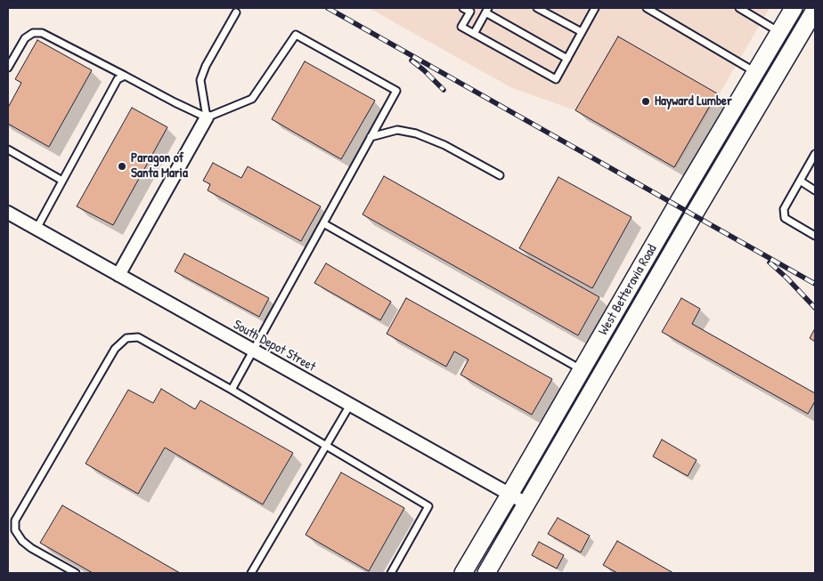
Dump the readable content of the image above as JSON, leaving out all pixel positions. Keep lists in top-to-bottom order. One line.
{"streets":{"main road":["West Betteravia Road"],"street":["South Depot Street"]},"crossings":[["West Betteravia Road","South Depot Street"]],"places":["Hayward Lumber","Paragon of Santa Maria"]}
